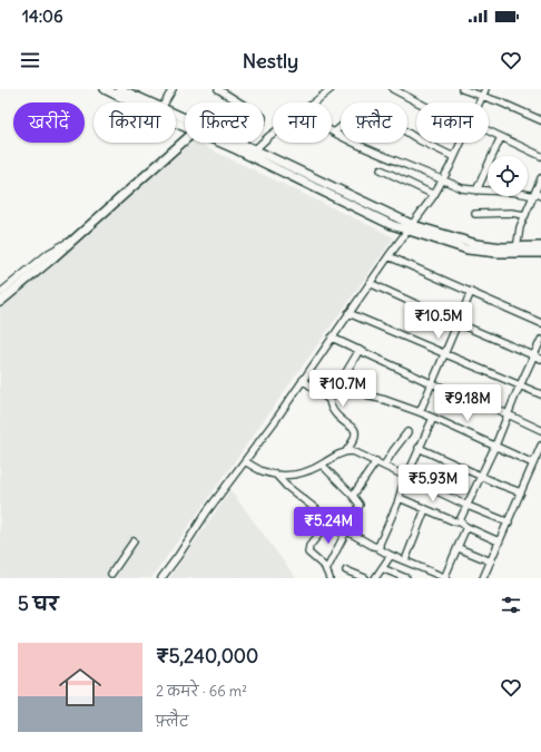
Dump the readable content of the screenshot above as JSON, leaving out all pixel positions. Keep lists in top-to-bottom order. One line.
{"page":{"status":"14:06","header":"Nestly","chip":["खरीदें","किराया","फ़िल्टर","नया","फ़्लैट","मकान"],"price":["₹10.5M","₹10.7M","₹9.18M","₹5.93M","₹5.24M"],"heading":"5 घर","list":[{"name":"₹5,240,000","note":"2 कमरे · 66 m² · फ़्लैट"}]}}
